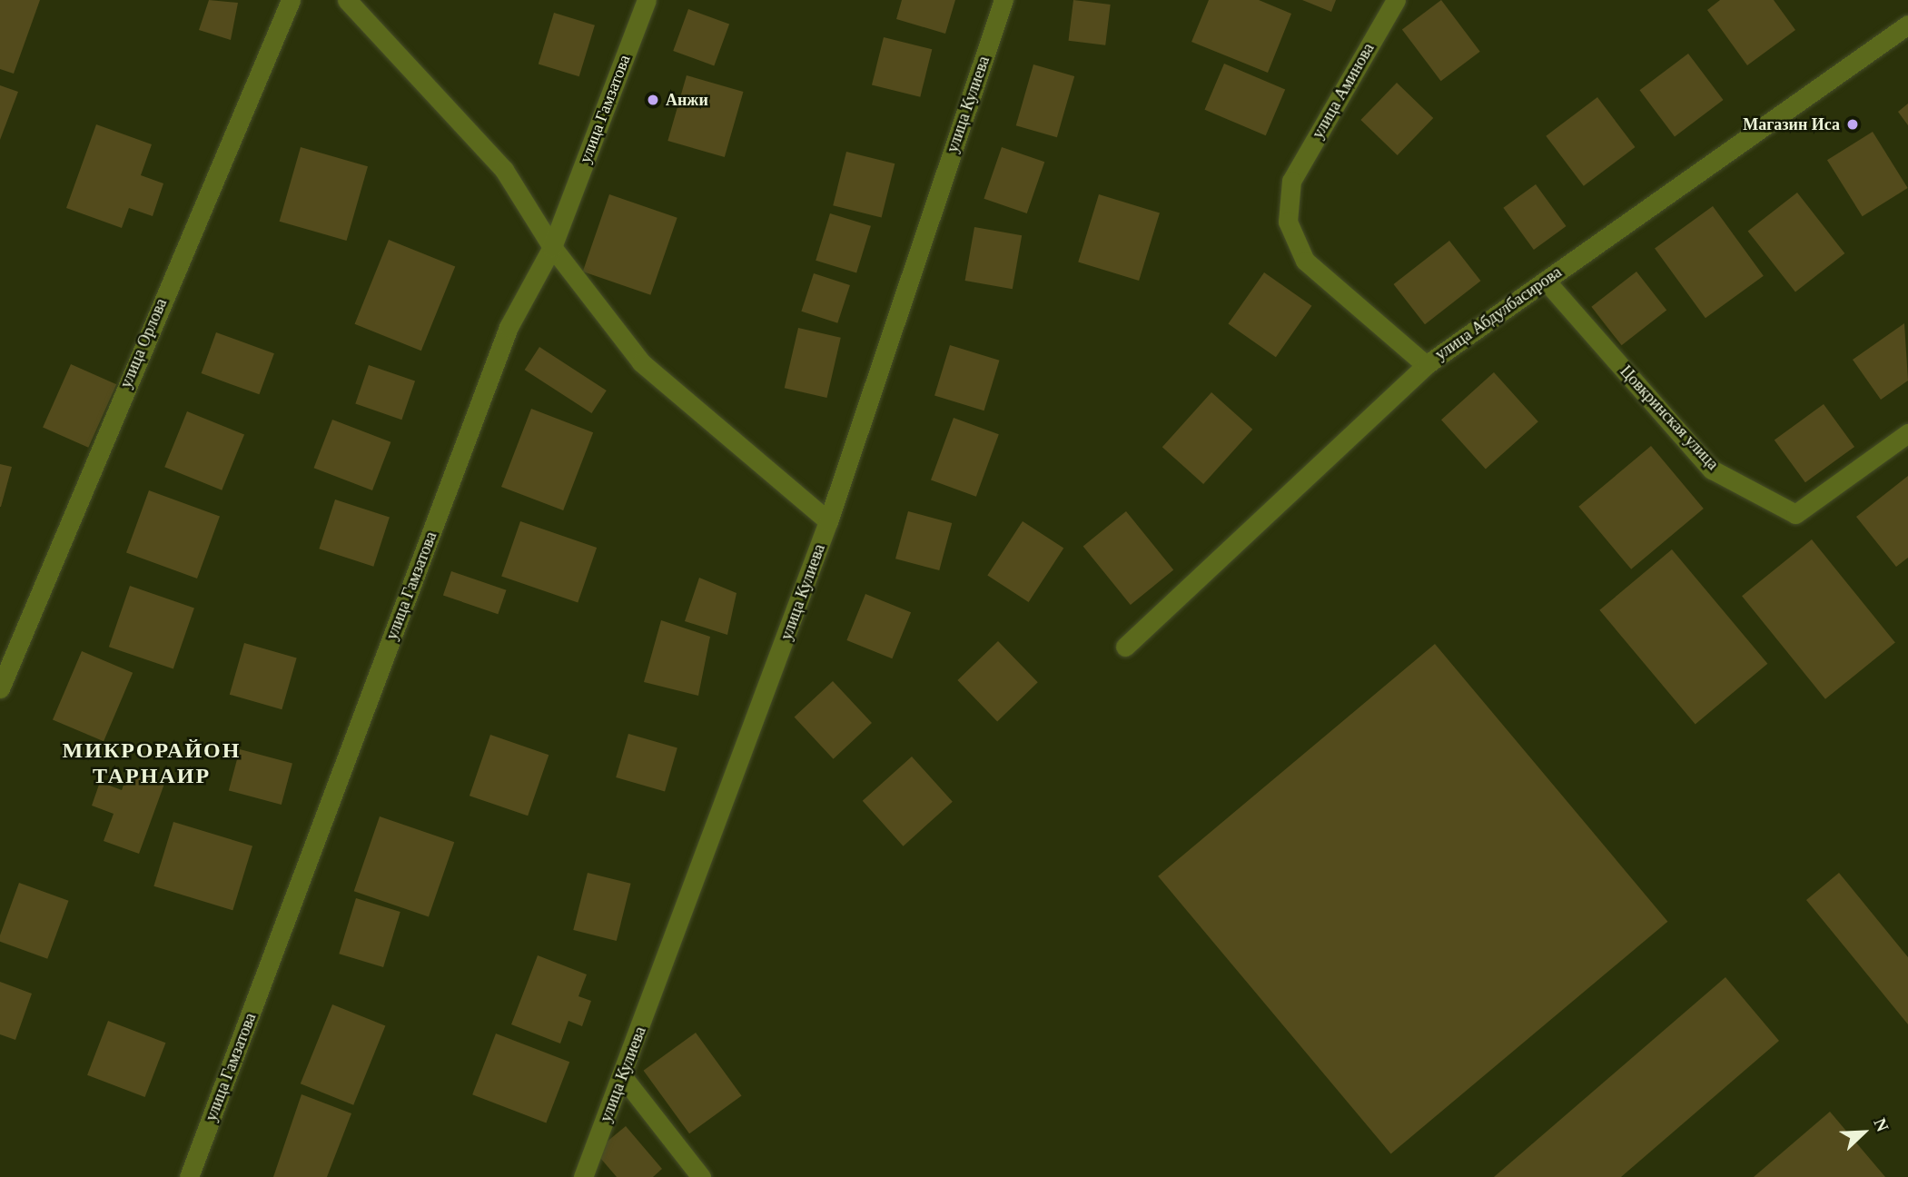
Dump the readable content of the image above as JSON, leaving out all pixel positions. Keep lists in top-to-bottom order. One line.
{"streets":{"street":["улица Аминова","улица Кулиева","улица Гамзатова","улица Абдулбасирова","улица Орлова","Цовкринская улица"]},"crossings":[["улица Аминова","улица Абдулбасирова"],["улица Абдулбасирова","Цовкринская улица"]],"districts":["МИКРОРАЙОН ТАРНАИР"],"places":["Анжи","Магазин Иса"],"north":"top right"}
